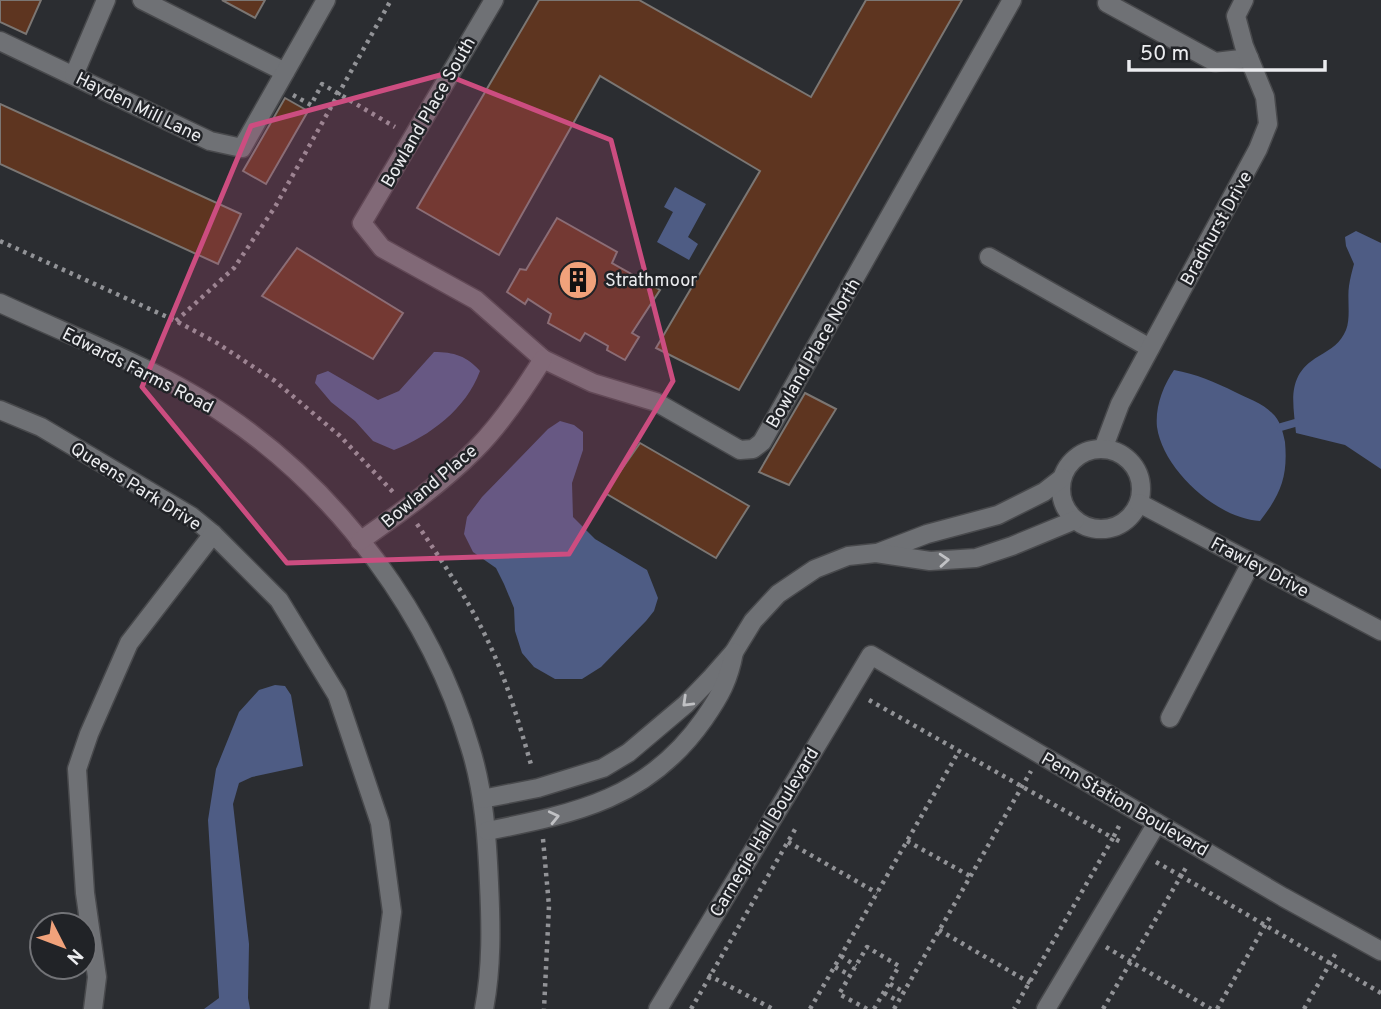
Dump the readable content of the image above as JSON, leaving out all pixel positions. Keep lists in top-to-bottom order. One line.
{"streets":{"street":["Hayden Mill Lane","Bowland Place South","Bradhurst Drive","Bowland Place North","Edwards Farms Road","Queens Park Drive","Bowland Place","Frawley Drive","Penn Station Boulevard","Carnegie Hall Boulevard"]},"crossings":[["Bowland Place South","Bowland Place North"],["Bradhurst Drive","Frawley Drive"],["Bowland Place North","Bowland Place"],["Edwards Farms Road","Bowland Place"],["Penn Station Boulevard","Carnegie Hall Boulevard"]],"places":{"building":["Strathmoor"]},"scale_bar":"50 m","north":"bottom right"}
